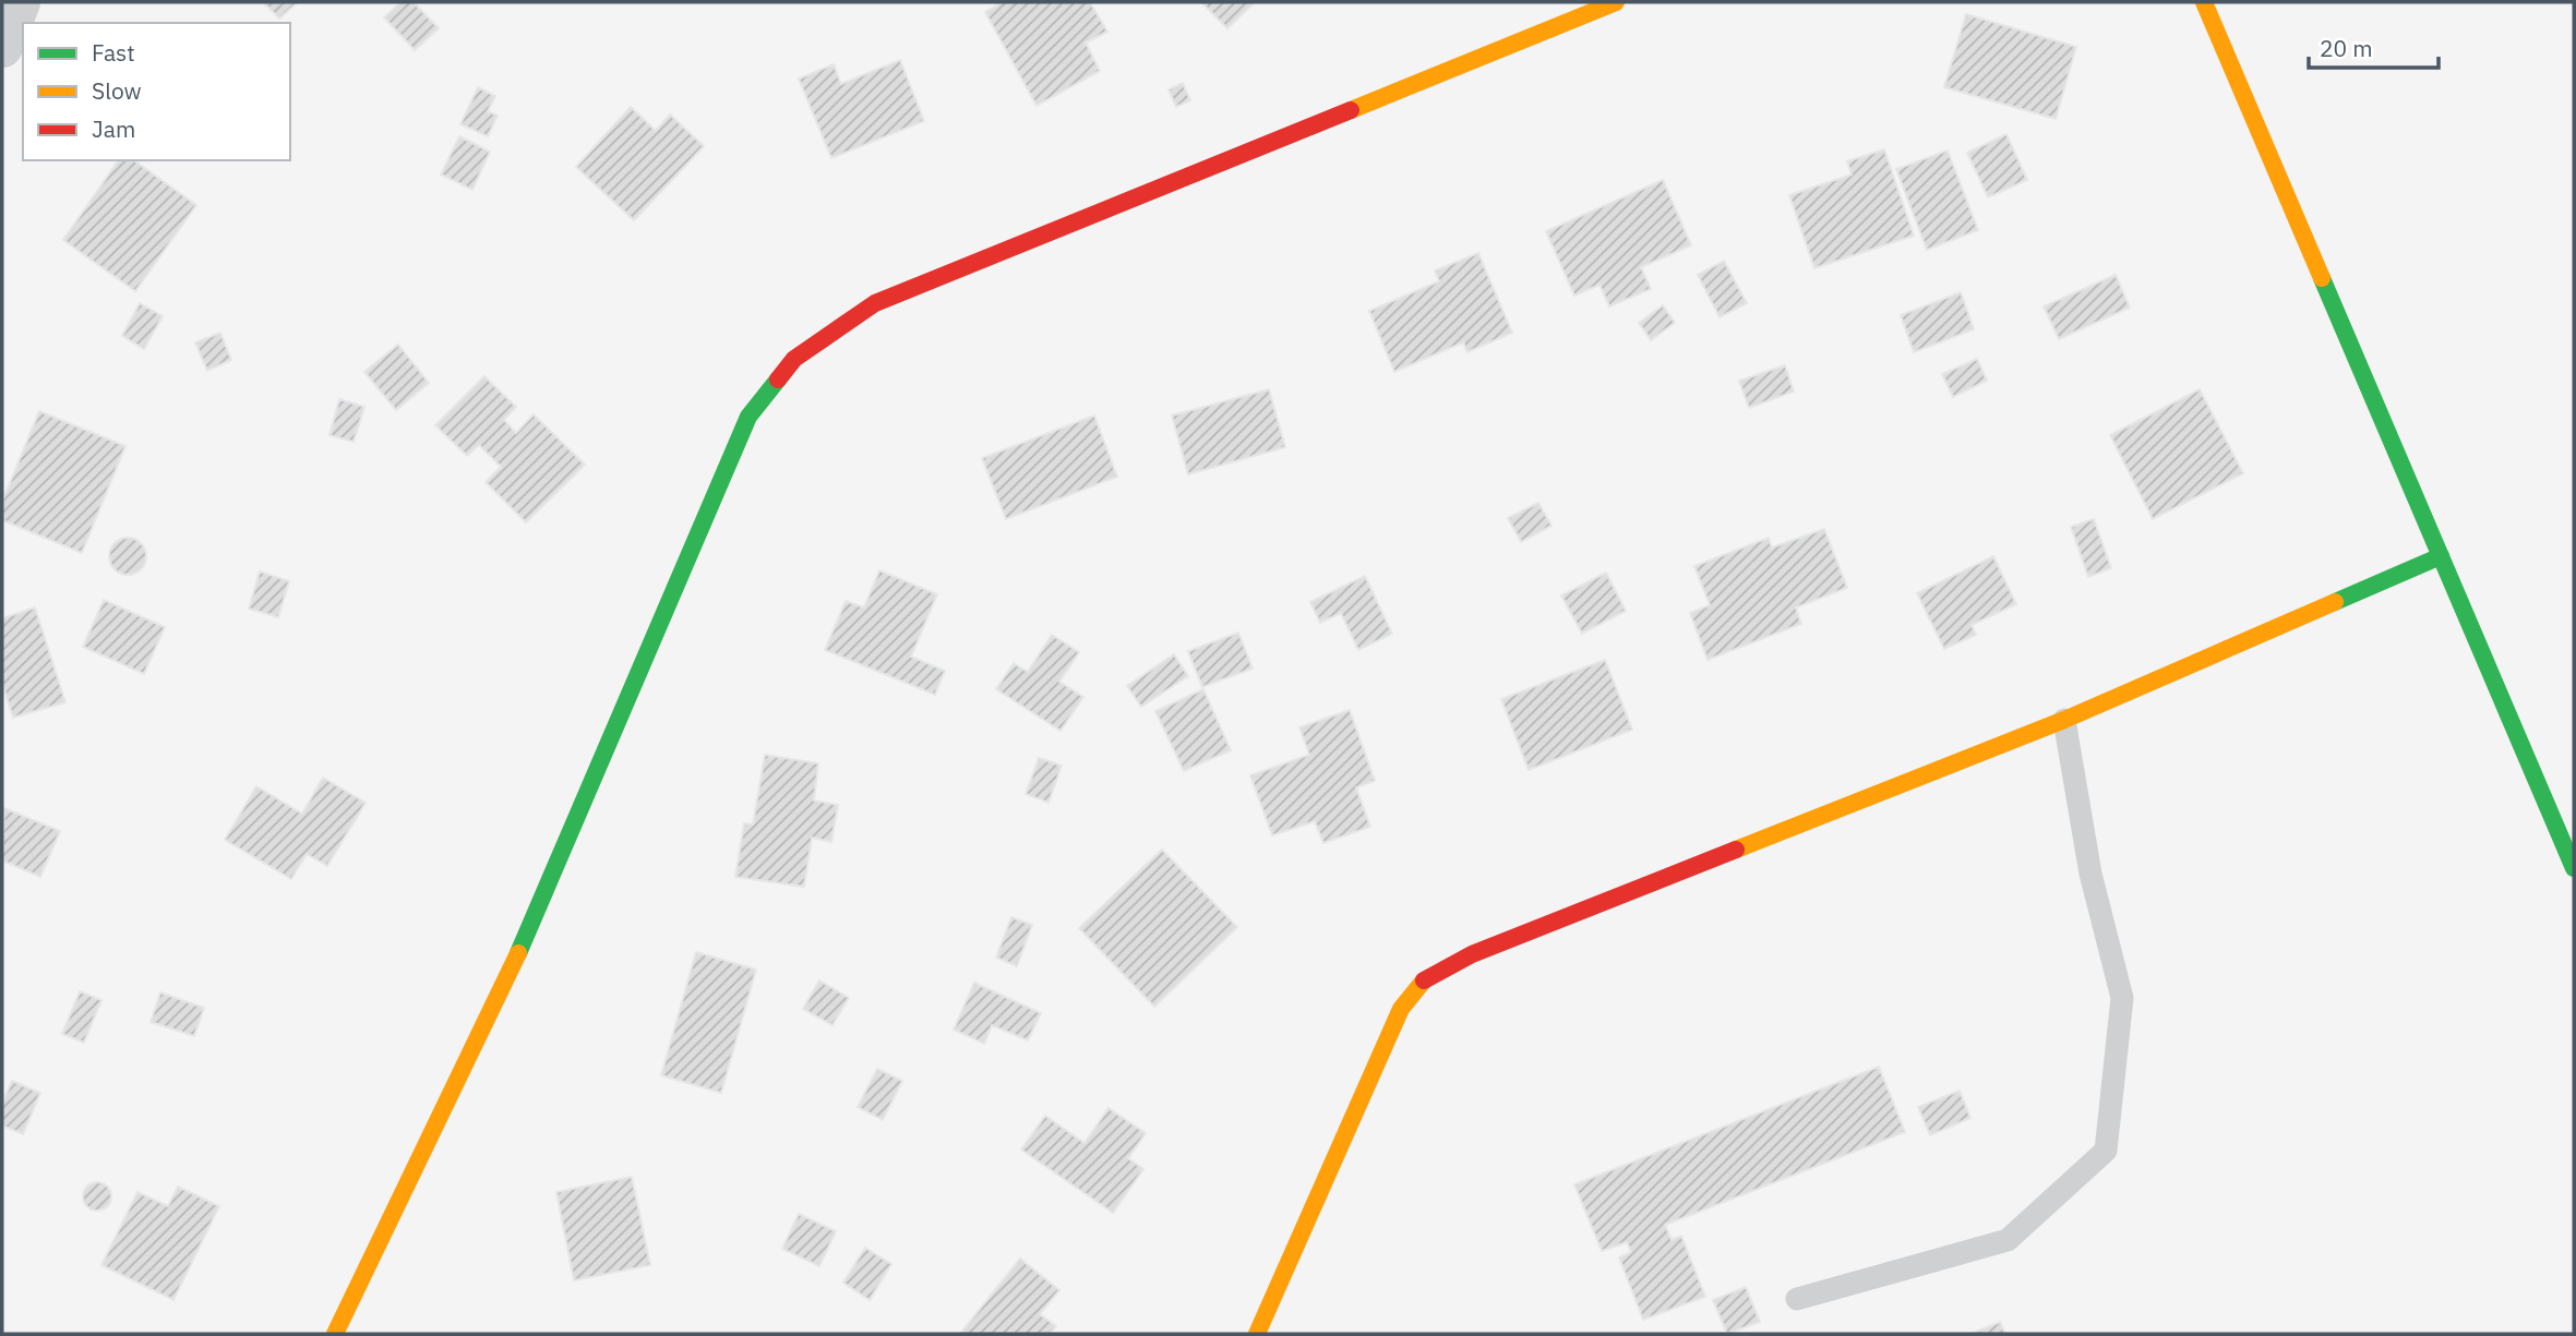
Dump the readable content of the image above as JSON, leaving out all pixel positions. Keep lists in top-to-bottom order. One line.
{"legend":["Fast","Slow","Jam"],"scale_bar":"20 m"}
